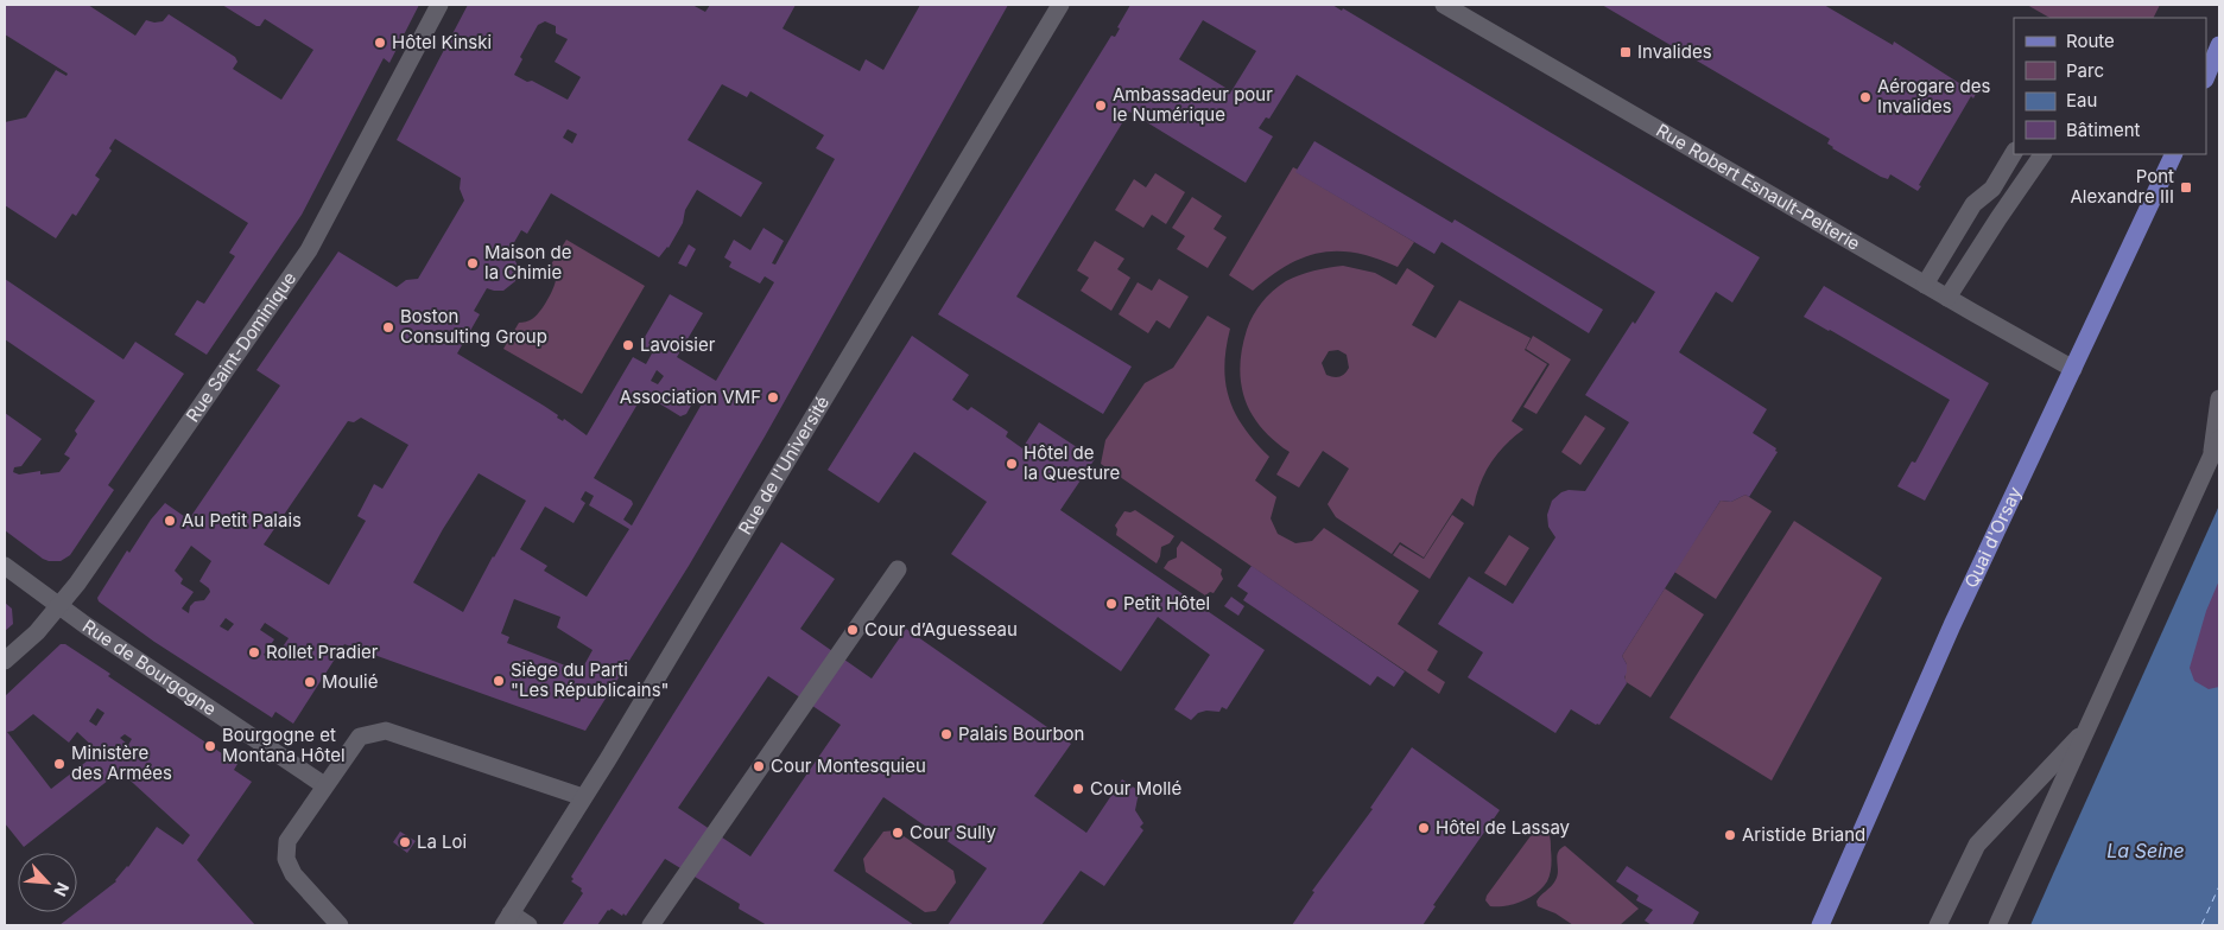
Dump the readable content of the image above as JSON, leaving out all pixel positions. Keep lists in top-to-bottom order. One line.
{"streets":{"main road":["Quai d'Orsay"],"street":["Rue Robert Esnault-Pelterie","Rue Saint-Dominique","Rue de l'Université","Rue de Bourgogne"]},"crossings":[["Rue Robert Esnault-Pelterie","Quai d'Orsay"],["Rue Saint-Dominique","Rue de Bourgogne"]],"water":["La Seine"],"places":{"other":["Hôtel Kinski","Aérogare des Invalides","Ambassadeur pour le Numérique","Maison de la Chimie","Boston Consulting Group","Lavoisier","Association VMF","Hôtel de la Questure","Au Petit Palais","Petit Hôtel","Cour d’Aguesseau","Rollet Pradier","Siège du Parti \"Les Républicains\"","Moulié","Palais Bourbon","Bourgogne et Montana Hôtel","Ministère des Armées","Cour Montesquieu","Cour Mollé","Hôtel de Lassay","Cour Sully","Aristide Briand","La Loi"],"transit":["Invalides","Pont Alexandre III"]},"legend":["Route","Parc","Eau","Bâtiment"],"north":"bottom right"}
